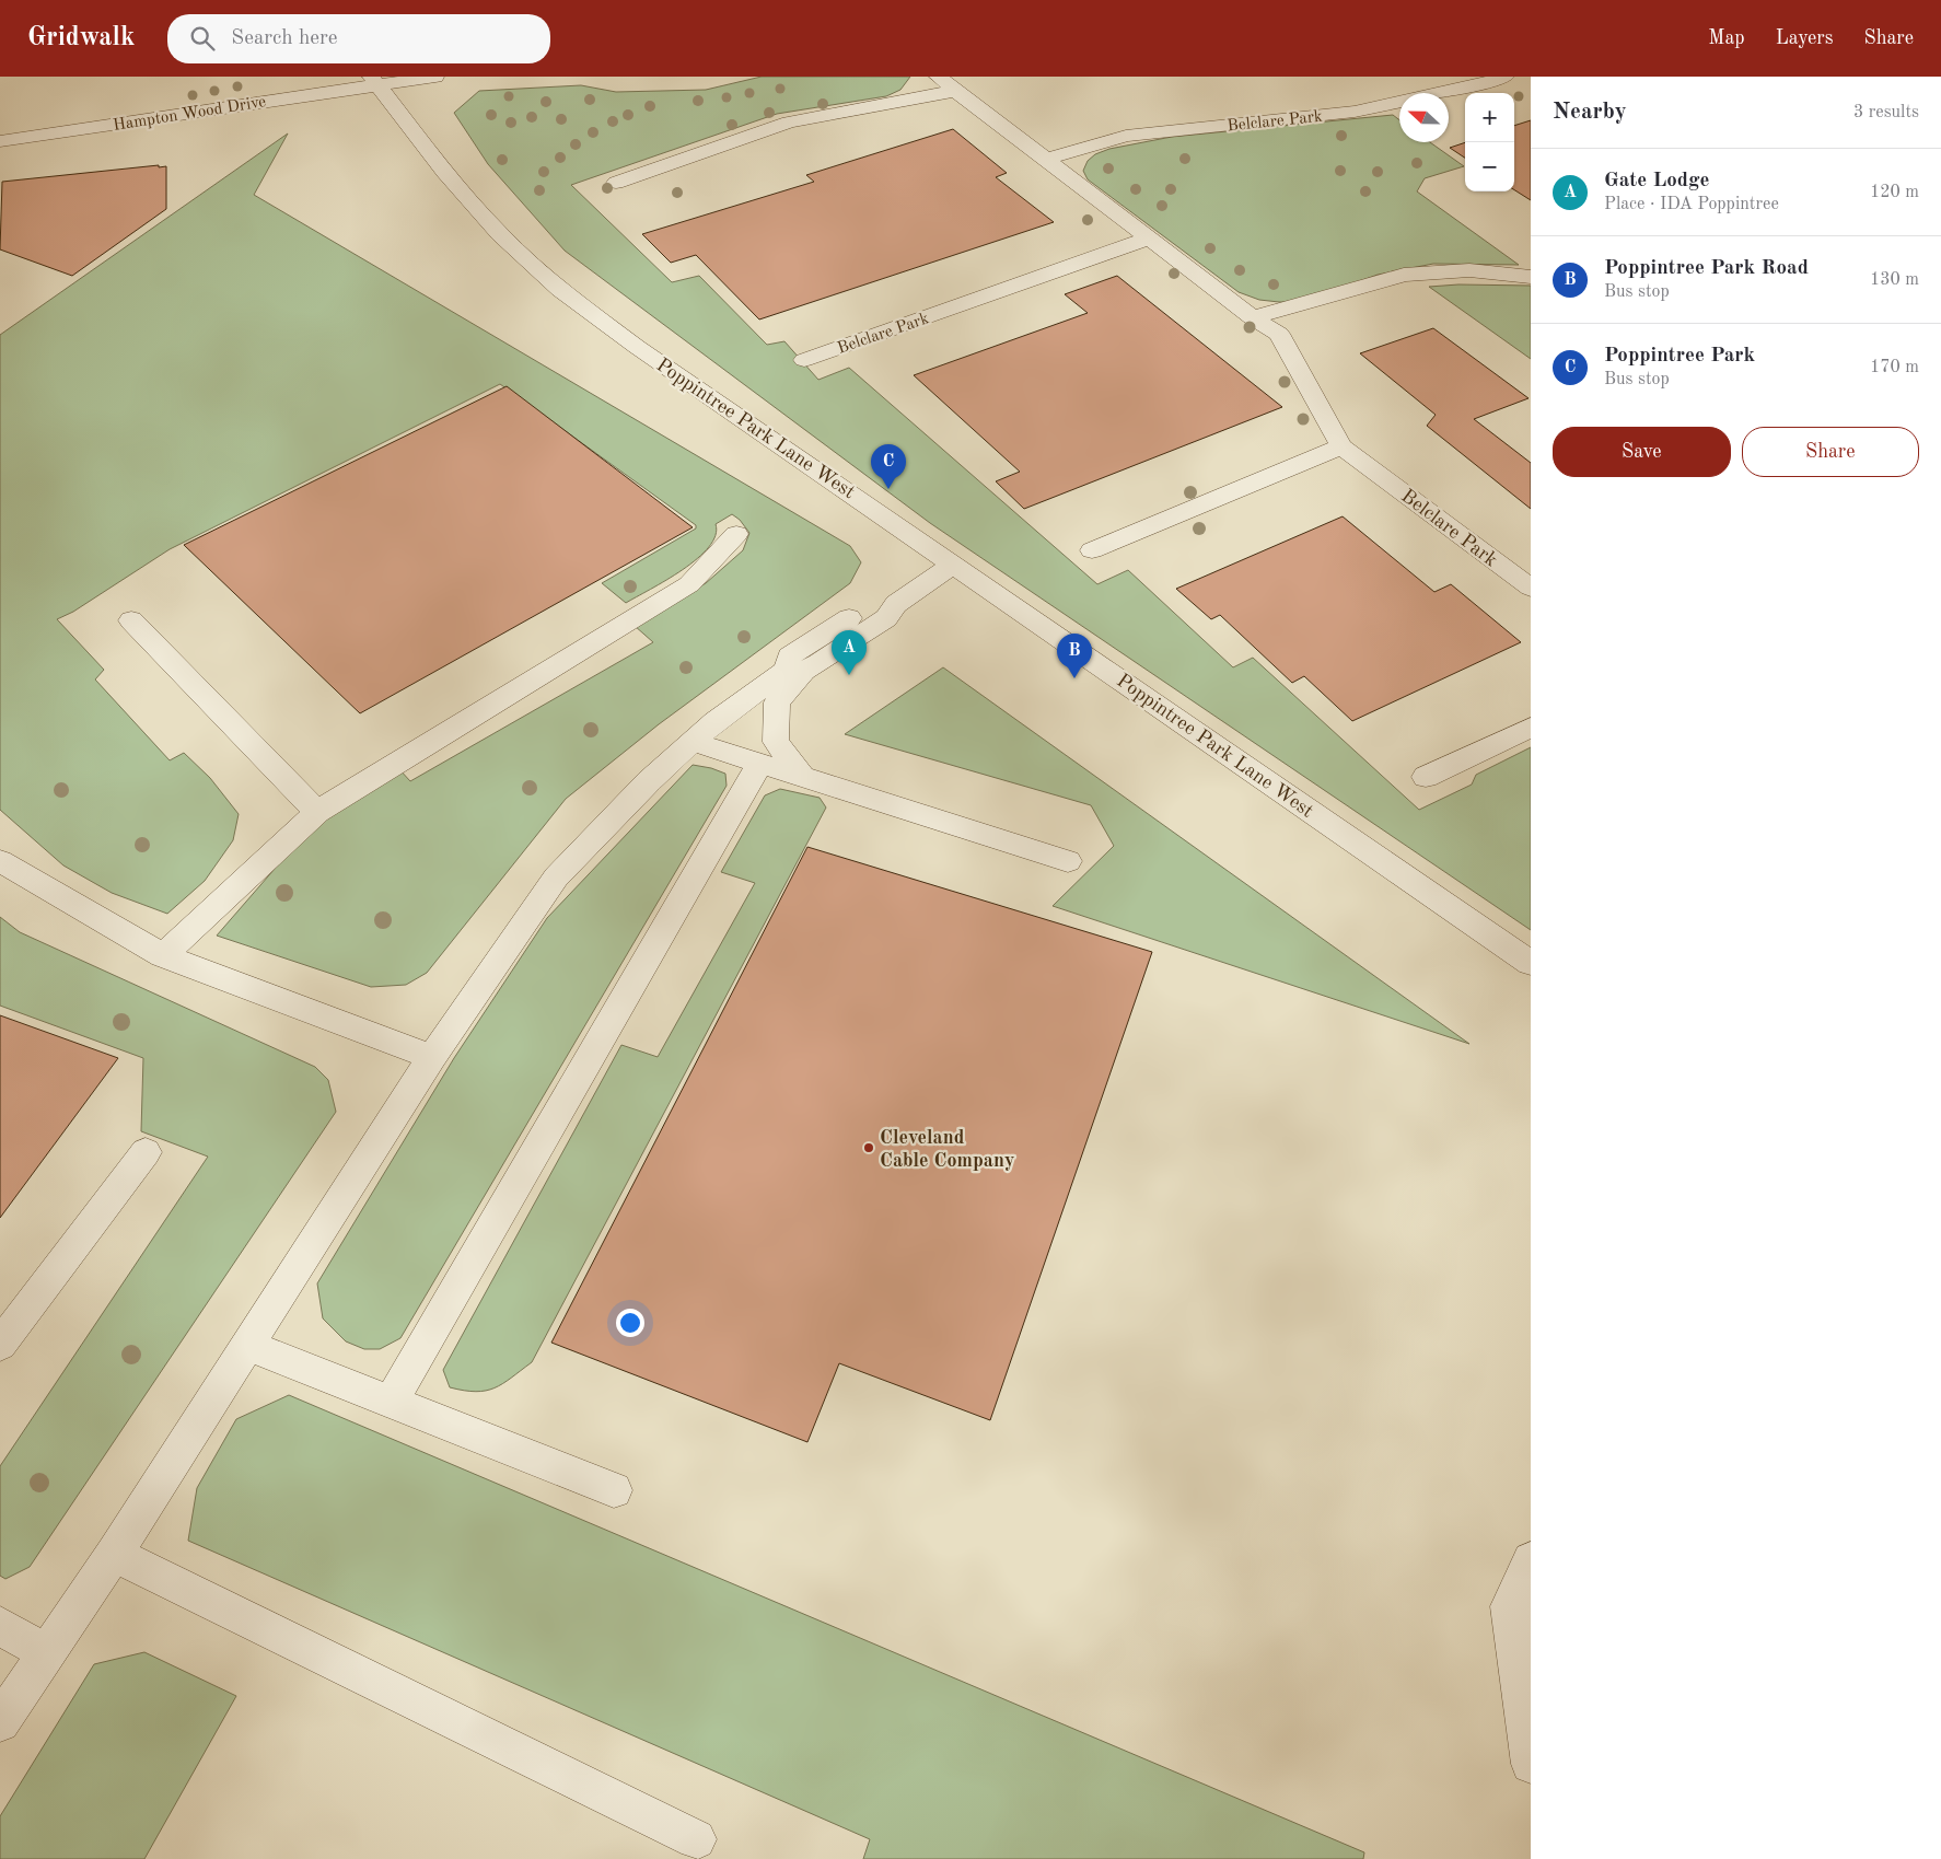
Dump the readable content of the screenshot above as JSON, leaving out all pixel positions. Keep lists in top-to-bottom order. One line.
{"streets":{"street":["Hampton Wood Drive","Belclare Park","Poppintree Park Lane West"]},"crossings":[["Hampton Wood Drive","Poppintree Park Lane West"]],"places":["Cleveland Cable Company"],"north":"left","page":{"header":"Gridwalk","search":"Search here","nav":["Map","Layers","Share"],"heading":["Nearby","3 results"],"map_buttons":["+","−"],"list":[{"mark":"A","name":"Gate Lodge","note":"Place · IDA Poppintree","value":"120 m"},{"mark":"B","name":"Poppintree Park Road","note":"Bus stop","value":"130 m"},{"mark":"C","name":"Poppintree Park","note":"Bus stop","value":"170 m"}],"buttons":["Save","Share"],"pins":["C","A","B"]}}
